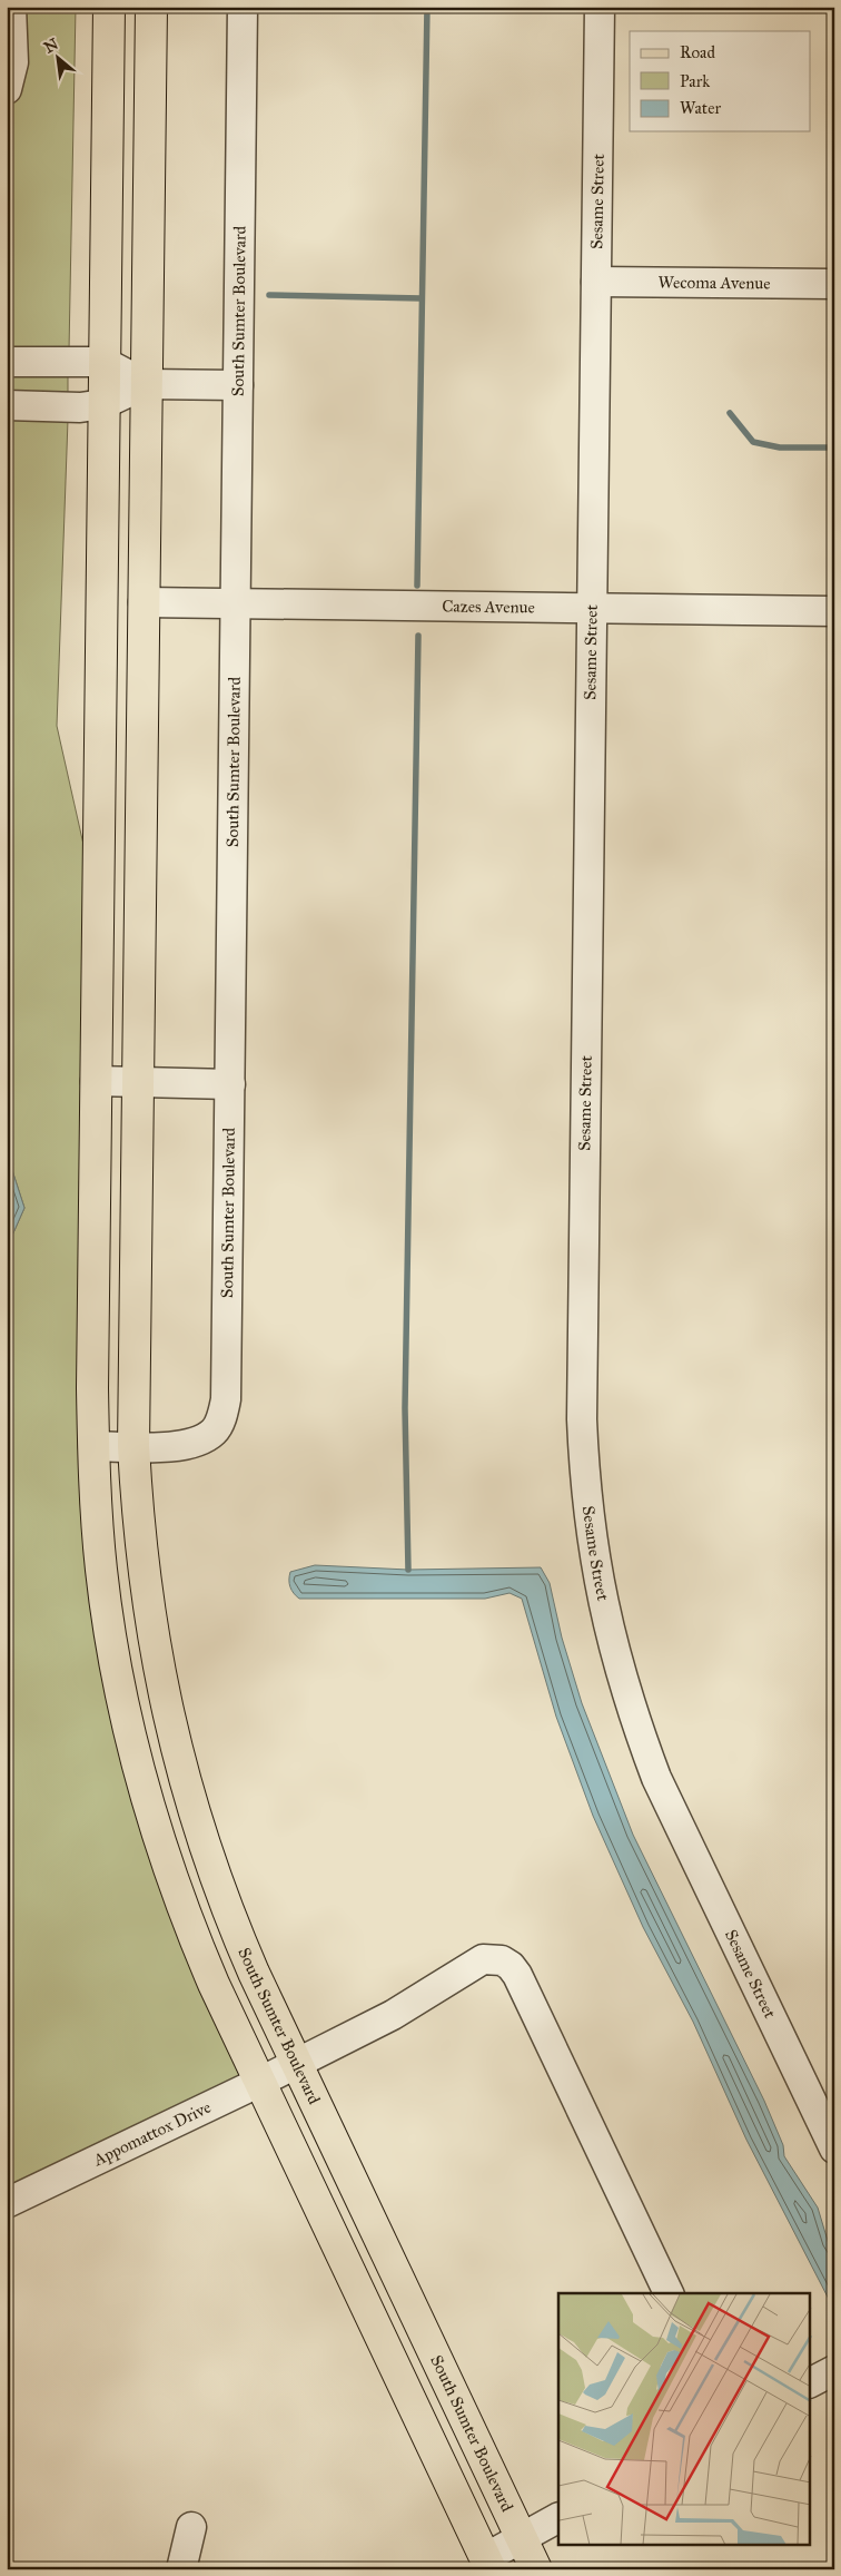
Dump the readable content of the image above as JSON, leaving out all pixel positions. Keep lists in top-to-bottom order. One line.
{"streets":{"main road":["South Sumter Boulevard"],"street":["Sesame Street","Wecoma Avenue","Cazes Avenue","Appomattox Drive"]},"crossings":[["Sesame Street","Wecoma Avenue"],["Sesame Street","Cazes Avenue"],["South Sumter Boulevard","Cazes Avenue"],["South Sumter Boulevard","Appomattox Drive"]],"legend":["Road","Park","Water"],"north":"top left"}
